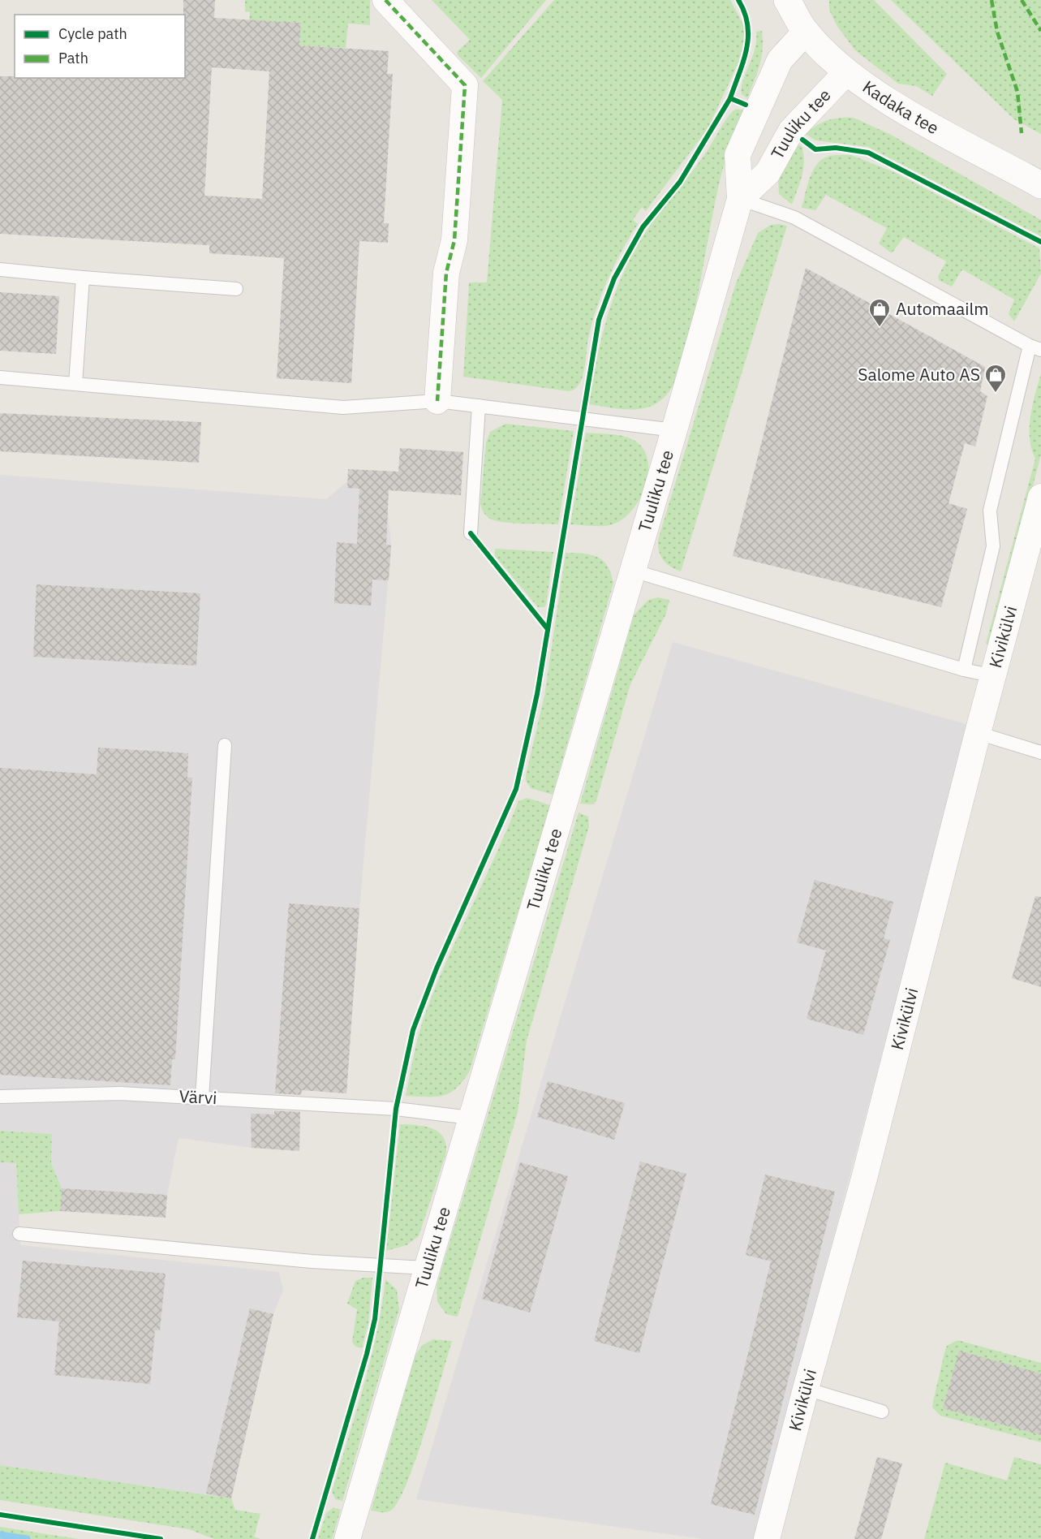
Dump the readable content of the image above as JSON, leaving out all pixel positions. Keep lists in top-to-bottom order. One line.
{"streets":{"main road":["Kadaka tee"],"street":["Tuuliku tee","Kivikülvi"],"lane":["Värvi"]},"crossings":[["Kadaka tee","Tuuliku tee"],["Tuuliku tee","Värvi"]],"places":{"shop":["Automaailm","Salome Auto AS"]},"legend":["Cycle path","Path"]}
